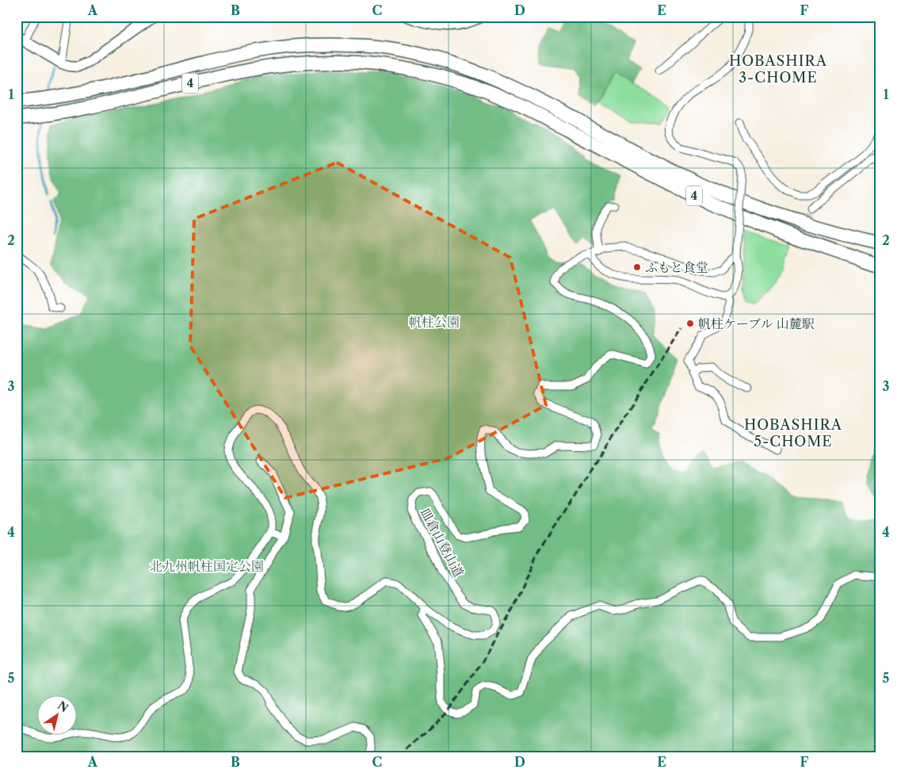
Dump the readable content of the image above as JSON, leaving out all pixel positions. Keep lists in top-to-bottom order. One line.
{"streets":{"highway":["4"],"street":["皿倉山登山道"]},"districts":["HOBASHIRA 3-CHOME","HOBASHIRA 5-CHOME"],"parks":["帆柱公園","北九州帆柱国定公園"],"places":["ふもと食堂","帆柱ケーブル 山麓駅"],"north":"top right","grid":{"columns":["A","B","C","D","E","F"],"rows":["1","2","3","4","5"]}}
